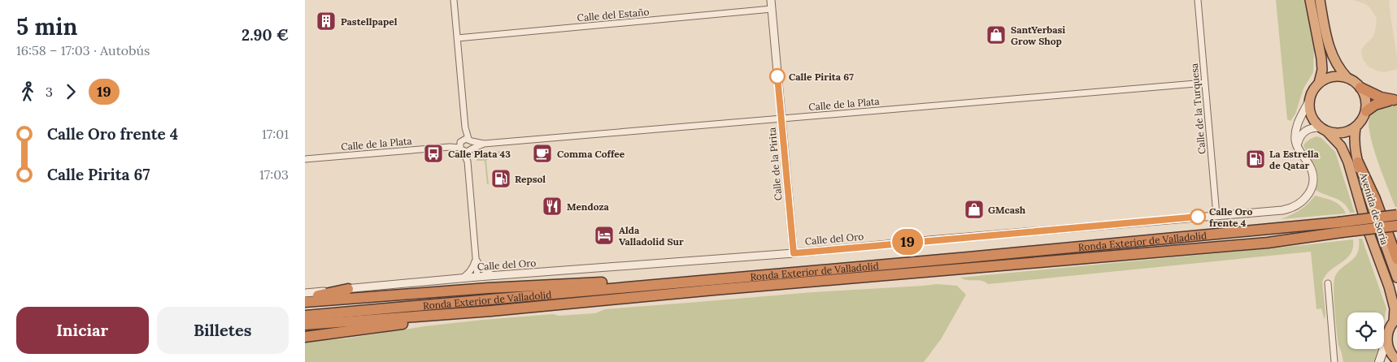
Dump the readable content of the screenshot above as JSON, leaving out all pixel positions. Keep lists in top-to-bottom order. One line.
{"streets":{"highway":["Avenida de Soria","Ronda Exterior de Valladolid"],"street":["Calle del Estaño","Calle de la Plata","Calle de la Turquesa","Calle de la Pirita","Calle del Oro"]},"crossings":[["Calle del Estaño","Calle de la Pirita"],["Calle de la Plata","Calle de la Turquesa"],["Calle de la Plata","Calle de la Pirita"],["Calle de la Turquesa","Calle del Oro"],["Calle de la Pirita","Calle del Oro"],["Avenida de Soria","Calle del Oro"]],"places":{"building":["Pastellpapel"],"shop":["SantYerbasi Grow Shop","GMcash"],"other":["Calle Pirita 67","Calle Oro frente 4"],"bus stop":["Calle Plata 43"],"cafe":["Comma Coffee"],"fuel station":["La Estrella de Qatar","Repsol"],"restaurant":["Mendoza"],"hotel":["Alda Valladolid Sur"]},"lines":["bus line 19"],"page":{"heading":["5 min","16:58 – 17:03 · Autobús","2.90 €"],"on_map":"19","legs":["3","19"],"list":[{"name":"Calle Oro frente 4","value":"17:01"},{"name":"Calle Pirita 67","value":"17:03"}],"buttons":["Iniciar","Billetes"]}}
